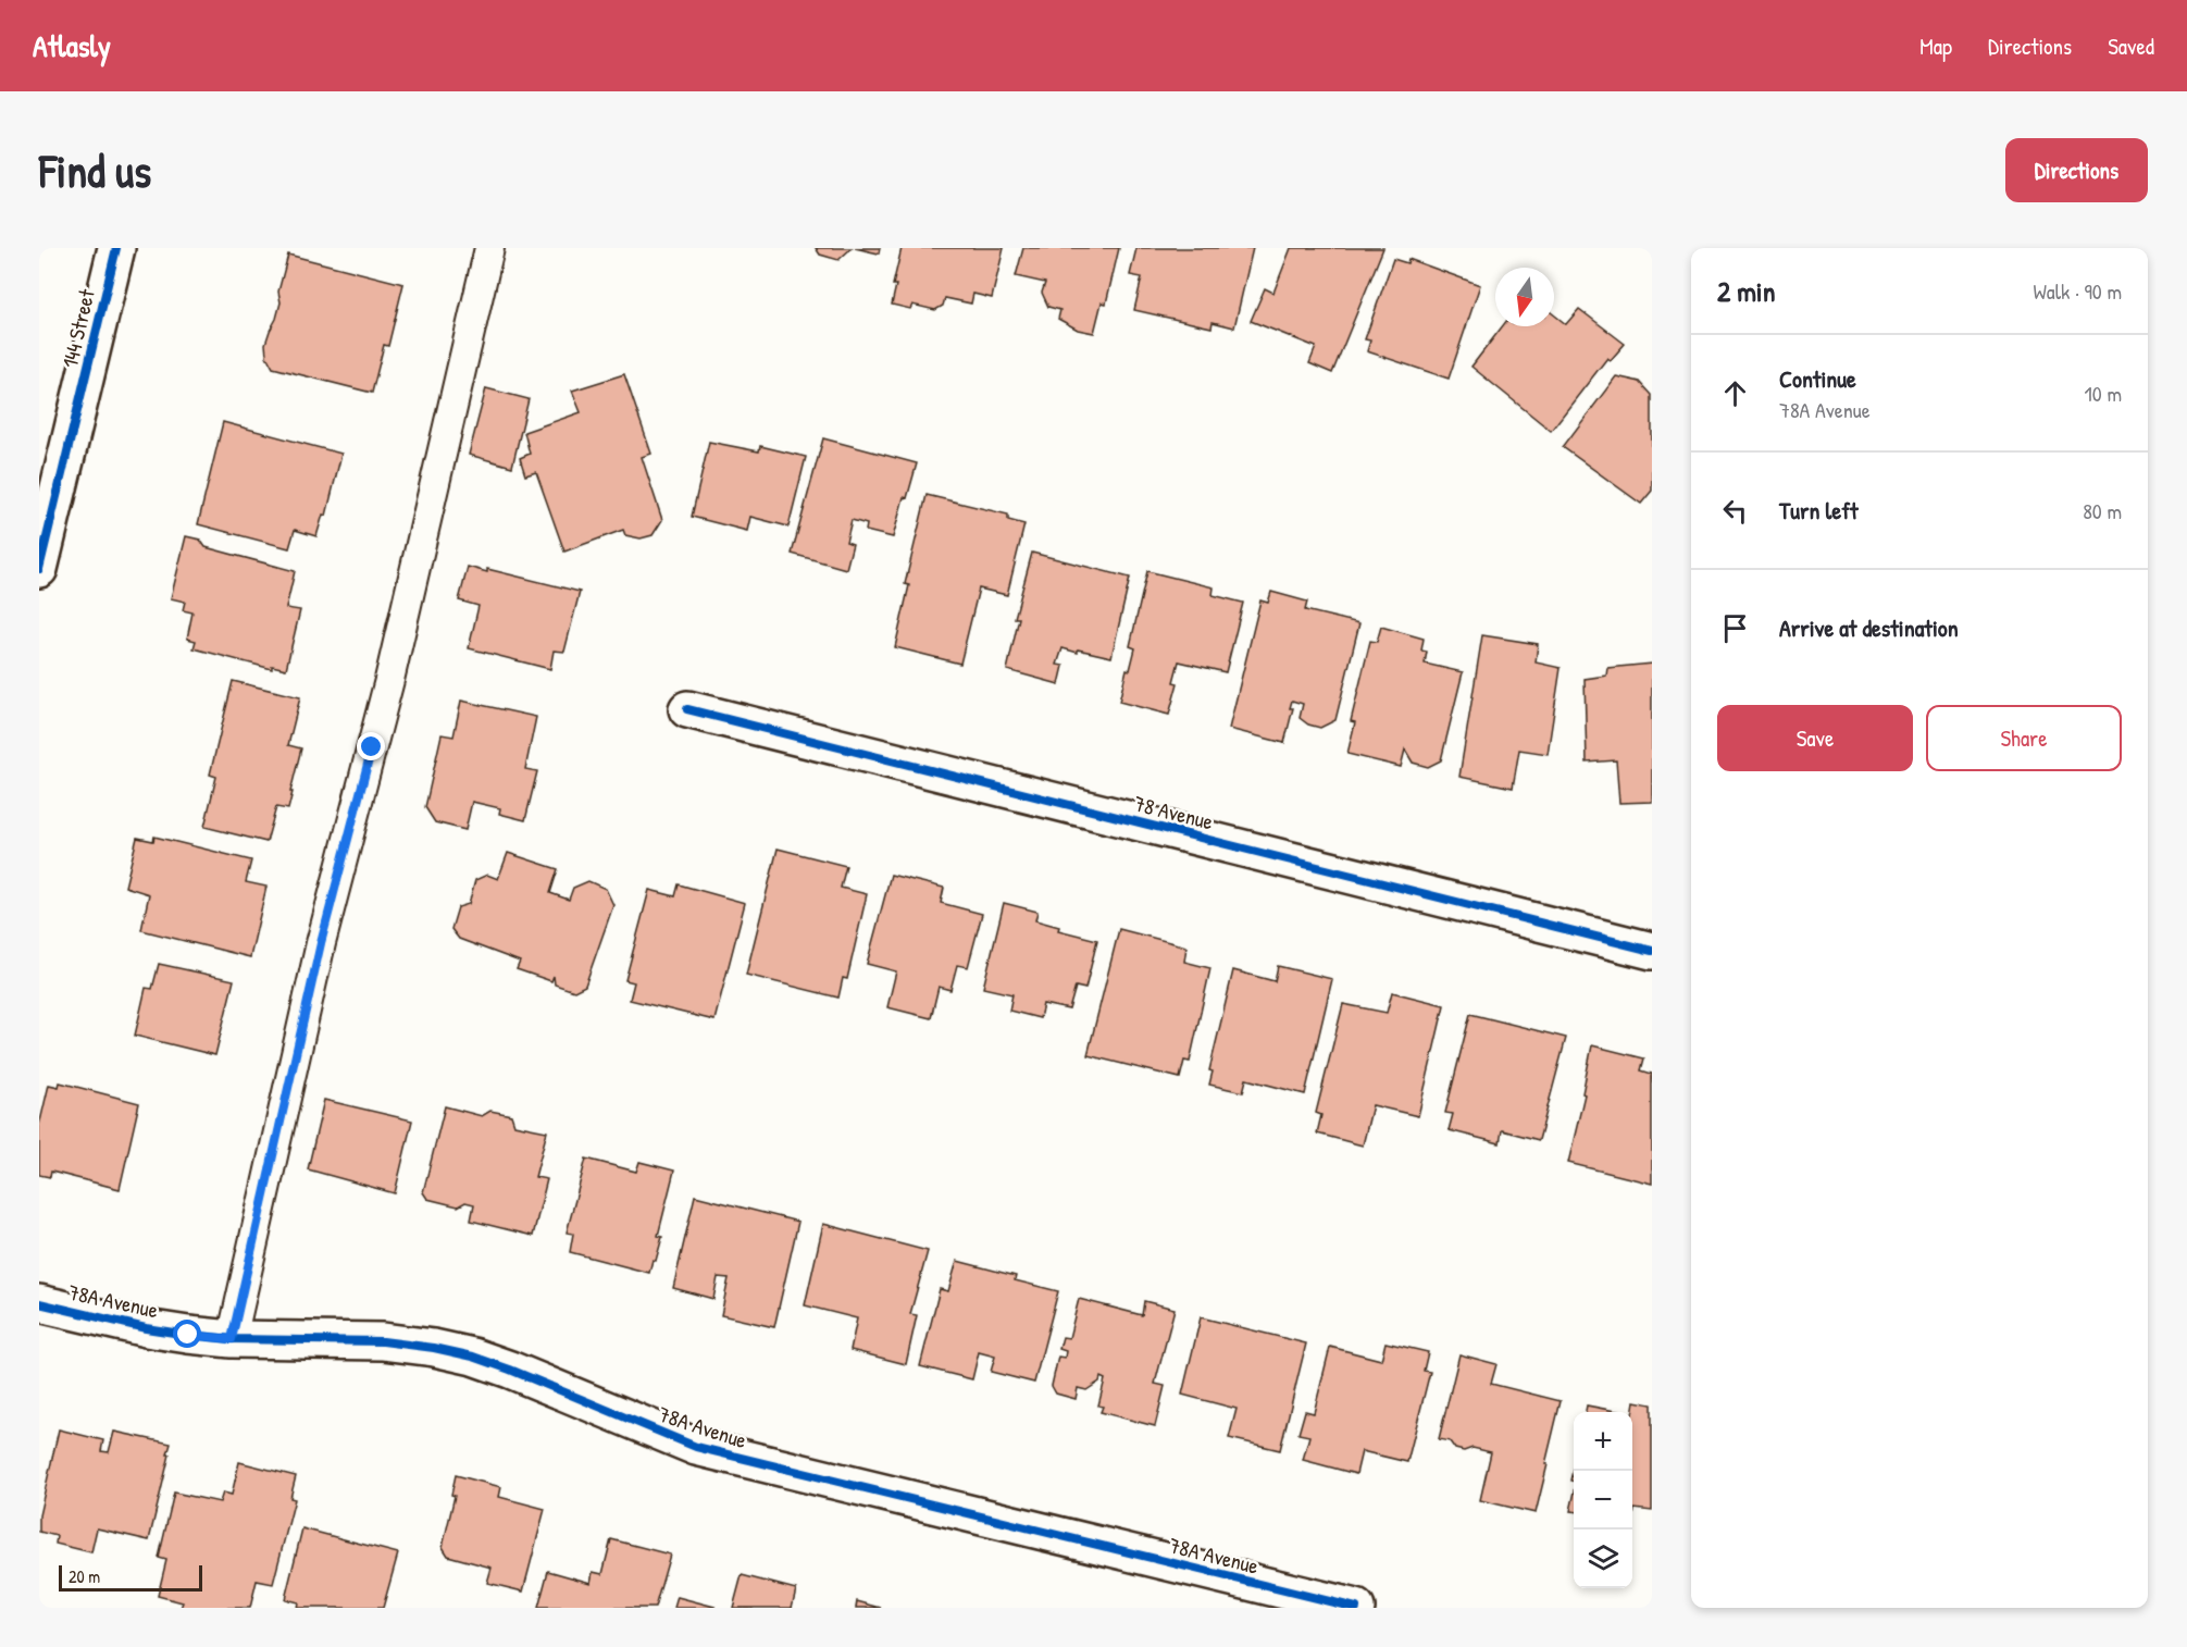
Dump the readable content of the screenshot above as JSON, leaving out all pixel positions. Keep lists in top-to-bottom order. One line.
{"streets":{"street":["144 Street","78 Avenue","78A Avenue"]},"scale_bar":"20 m","north":"bottom","page":{"header":"Atlasly","nav":["Map","Directions","Saved"],"buttons":["Directions",["Save","Share"]],"title":"Find us","heading":["2 min","Walk · 90 m"],"list":[["Continue","78A Avenue","10 m"],["Turn left","80 m"],"Arrive at destination"],"map_buttons":["+","−"],"scale":"20 m"}}
